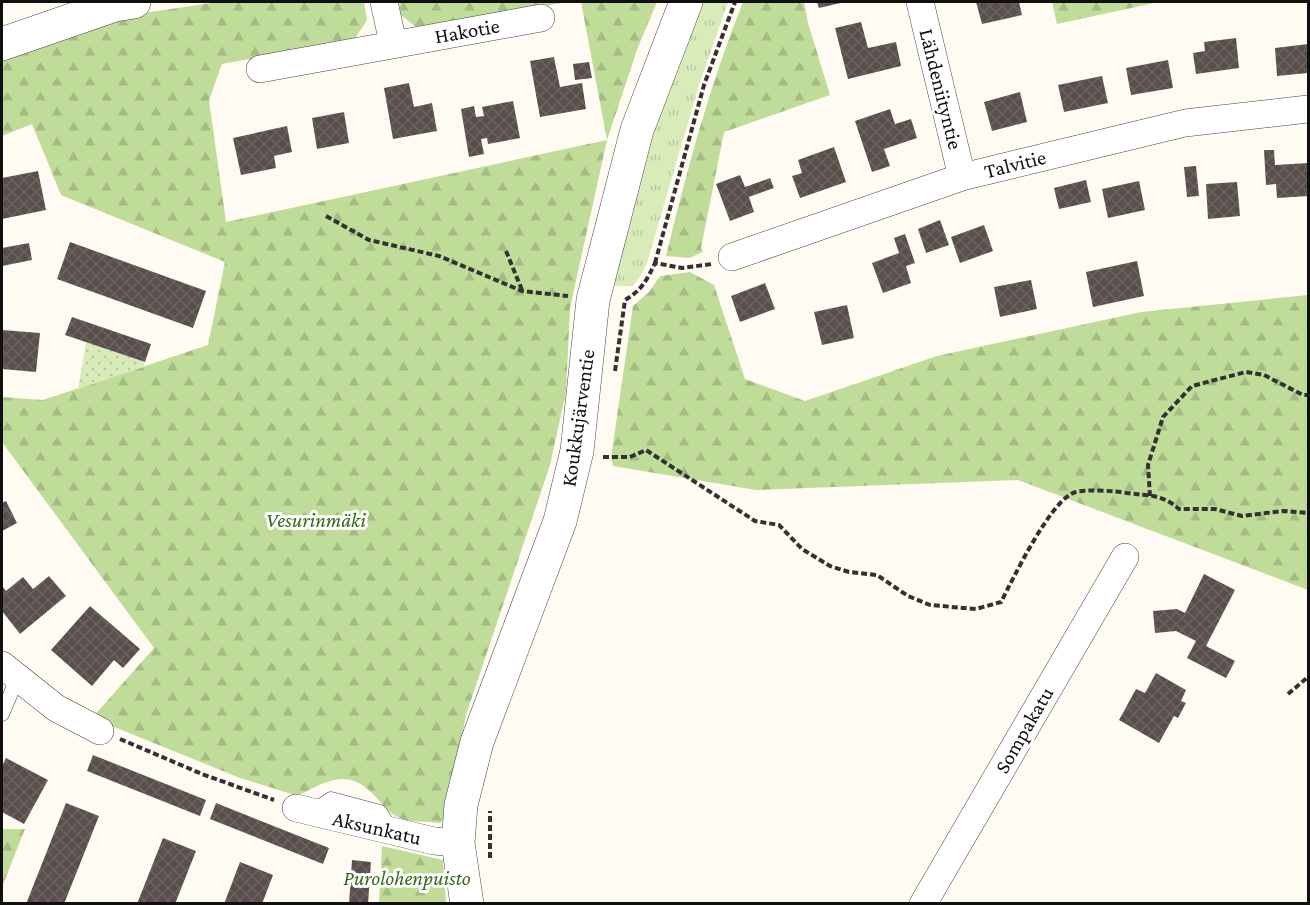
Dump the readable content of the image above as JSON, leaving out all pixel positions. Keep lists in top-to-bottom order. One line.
{"streets":{"street":["Hakotie","Lähdeniityntie","Talvitie","Koukkujärventie","Sompakatu","Aksunkatu"]},"crossings":[["Lähdeniityntie","Talvitie"],["Koukkujärventie","Aksunkatu"]],"parks":["Vesurinmäki","Purolohenpuisto"]}
